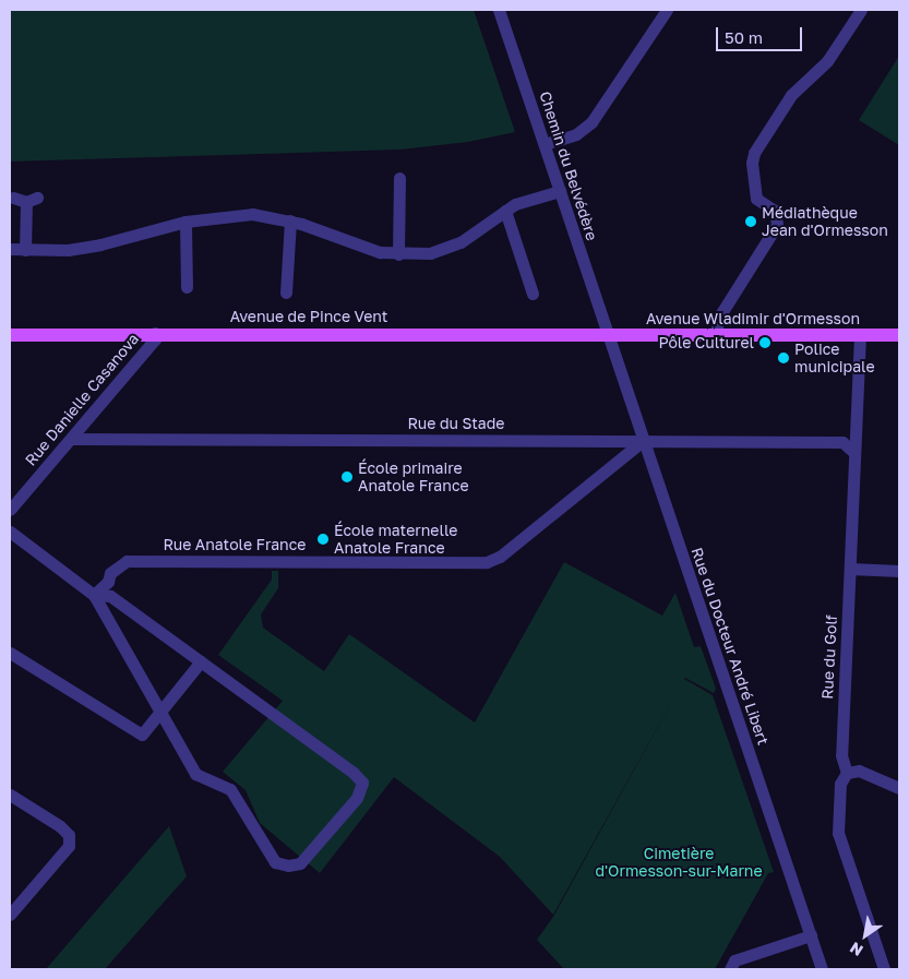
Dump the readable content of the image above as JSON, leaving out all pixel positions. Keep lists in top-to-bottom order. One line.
{"streets":{"main road":["Avenue de Pince Vent","Avenue Wladimir d'Ormesson"],"street":["Chemin du Belvédère","Rue Danielle Casanova","Rue du Stade","Rue Anatole France","Rue du Docteur André Libert","Rue du Golf"]},"crossings":[["Chemin du Belvédère","Avenue de Pince Vent"],["Chemin du Belvédère","Avenue Wladimir d'Ormesson"],["Chemin du Belvédère","Rue du Docteur André Libert"],["Avenue de Pince Vent","Avenue Wladimir d'Ormesson"],["Avenue de Pince Vent","Rue Danielle Casanova"],["Avenue de Pince Vent","Rue du Docteur André Libert"],["Avenue Wladimir d'Ormesson","Rue du Docteur André Libert"],["Avenue Wladimir d'Ormesson","Rue du Golf"],["Rue Danielle Casanova","Rue du Stade"],["Rue du Stade","Rue Anatole France"],["Rue du Stade","Rue du Docteur André Libert"],["Rue Anatole France","Rue du Docteur André Libert"]],"parks":["Cimetière d'Ormesson-sur-Marne"],"places":["Médiathèque Jean d'Ormesson","Pôle Culturel","Police municipale","École primaire Anatole France","École maternelle Anatole France"],"scale_bar":"50 m","north":"bottom left"}
